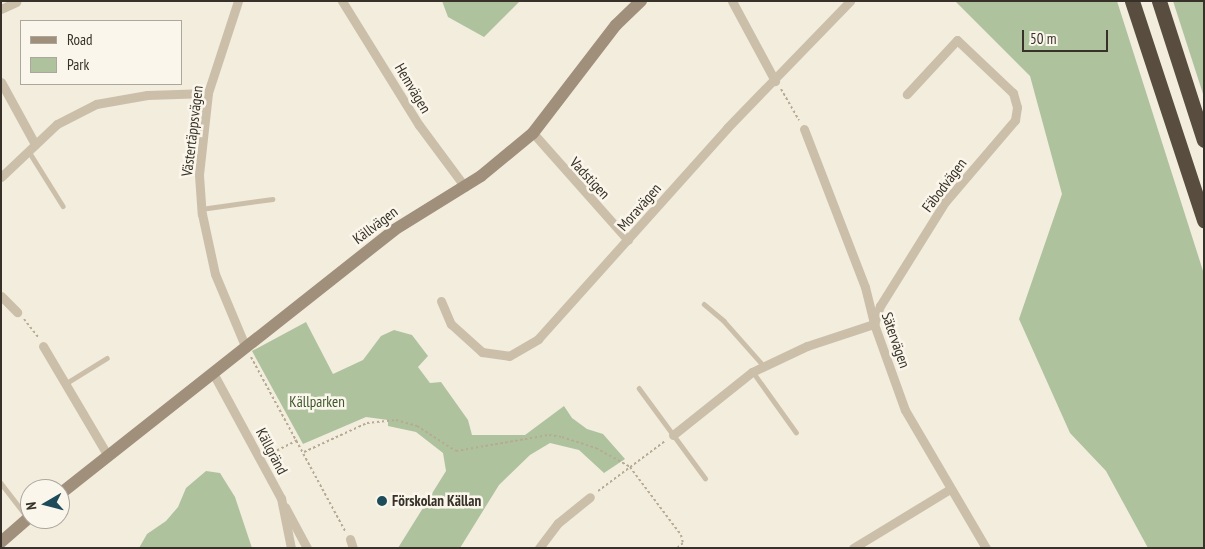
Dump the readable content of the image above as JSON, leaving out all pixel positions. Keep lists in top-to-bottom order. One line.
{"streets":{"street":["Hemvägen","Västertäppsvägen","Vadstigen","Fäbodvägen","Moravägen","Källvägen","Sätervägen","Källgränd"]},"crossings":[["Hemvägen","Källvägen"],["Västertäppsvägen","Källvägen"],["Vadstigen","Moravägen"],["Vadstigen","Källvägen"],["Fäbodvägen","Sätervägen"],["Källvägen","Källgränd"]],"parks":["Källparken"],"places":["Förskolan Källan"],"legend":["Road","Park"],"scale_bar":"50 m","north":"left"}
